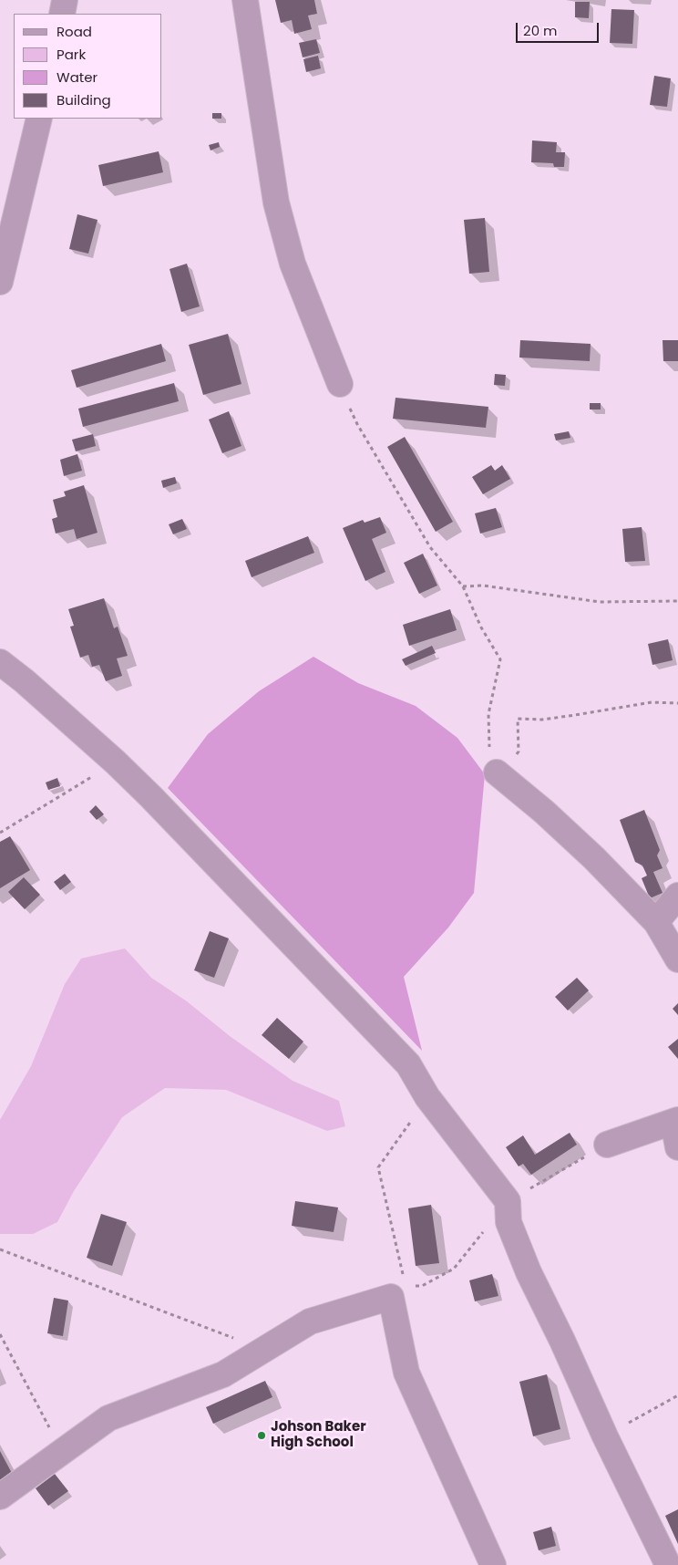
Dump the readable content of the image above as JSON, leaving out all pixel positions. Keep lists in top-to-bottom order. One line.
{"places":["Johson Baker High School"],"legend":["Road","Park","Water","Building"],"scale_bar":"20 m"}
